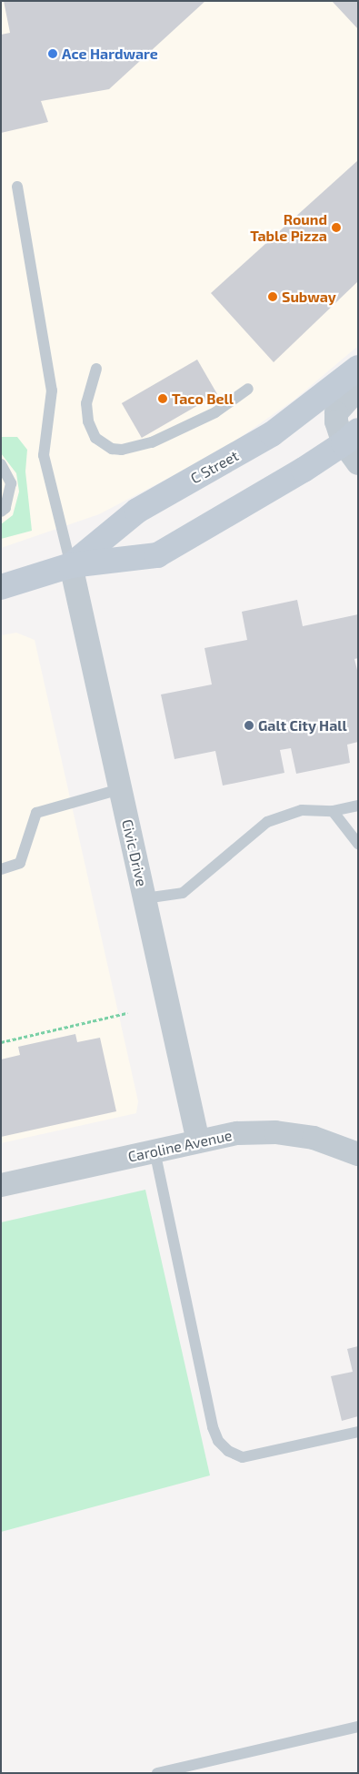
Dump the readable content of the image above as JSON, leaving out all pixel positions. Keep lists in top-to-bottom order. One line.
{"streets":{"street":["C Street","Civic Drive","Caroline Avenue"]},"crossings":[["C Street","Civic Drive"],["Civic Drive","Caroline Avenue"]],"places":["Ace Hardware","Round Table Pizza","Subway","Taco Bell","Galt City Hall"]}
